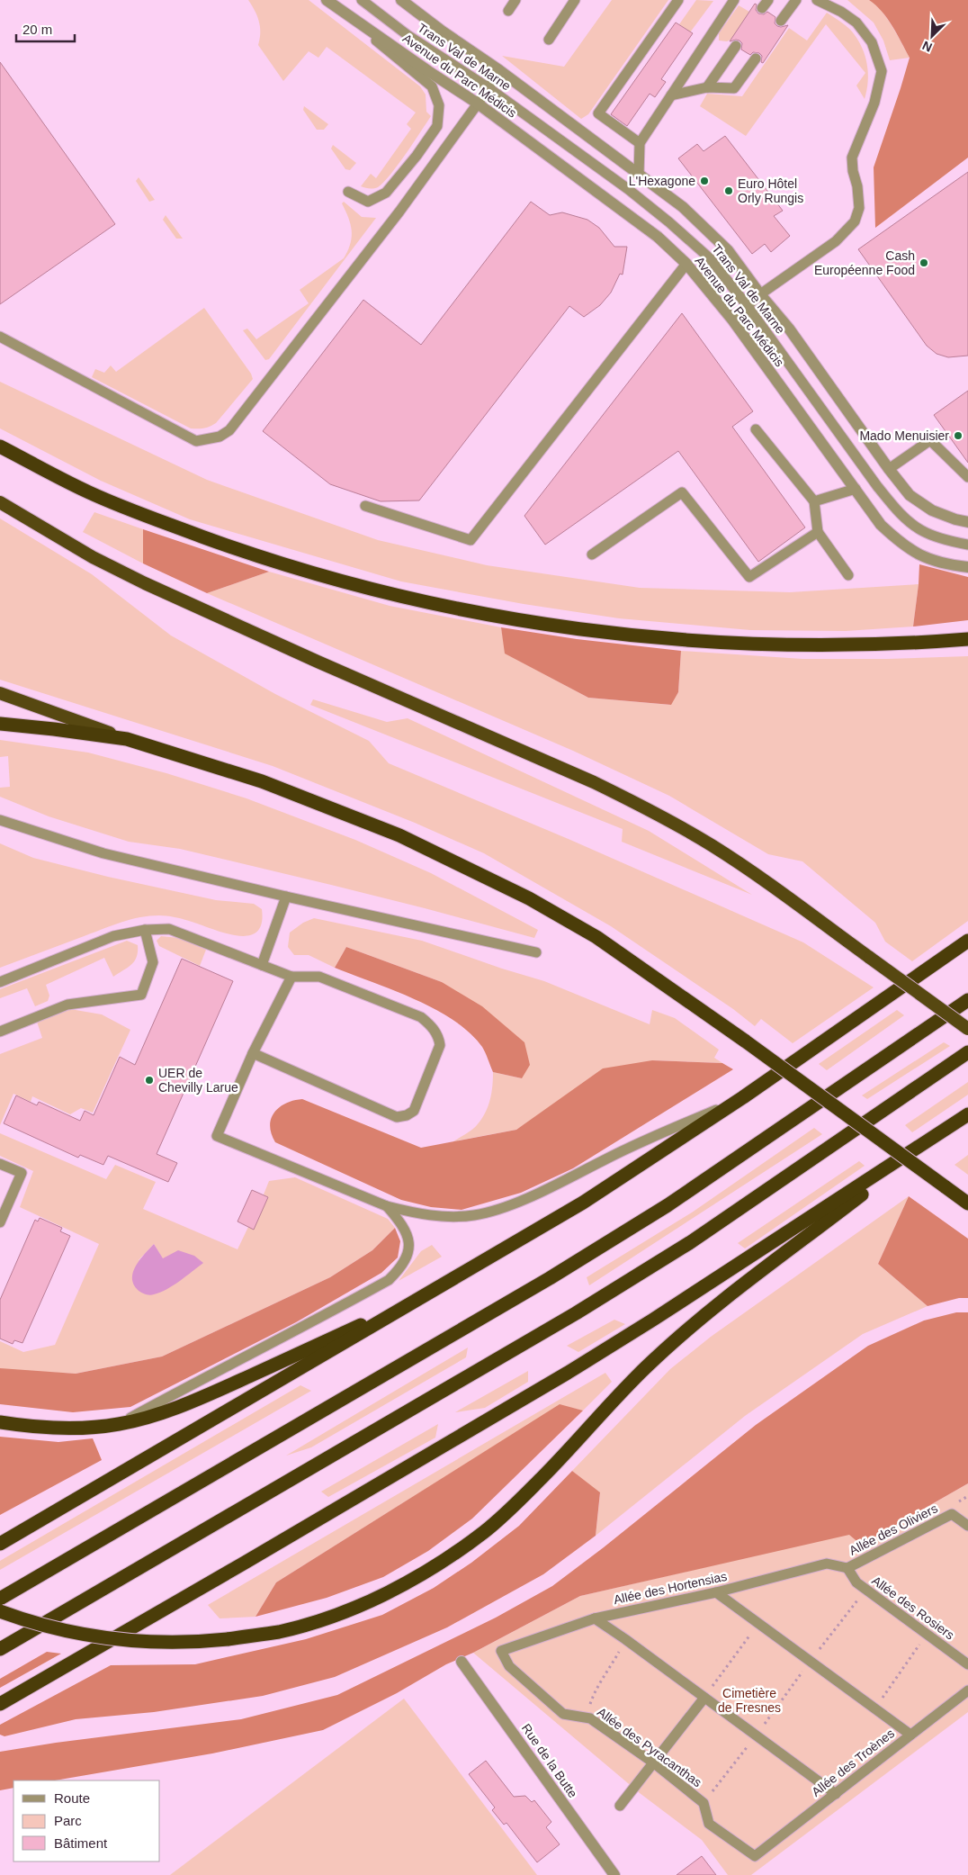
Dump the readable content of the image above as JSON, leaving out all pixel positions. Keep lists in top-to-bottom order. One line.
{"streets":{"street":["Avenue du Parc Médicis","Rue de la Butte"],"lane":["Trans Val de Marne","Allée des Oliviers","Allée des Hortensias","Allée des Rosiers","Allée des Pyracanthas","Allée des Troènes"]},"crossings":[["Allée des Oliviers","Allée des Hortensias"],["Allée des Oliviers","Allée des Rosiers"],["Allée des Hortensias","Allée des Rosiers"],["Allée des Hortensias","Allée des Pyracanthas"],["Allée des Pyracanthas","Allée des Troènes"]],"parks":["Cimetière de Fresnes"],"places":["L'Hexagone","Euro Hôtel Orly Rungis","Cash Européenne Food","Mado Menuisier","UER de Chevilly Larue"],"legend":["Route","Parc","Bâtiment"],"scale_bar":"20 m","north":"bottom left"}
